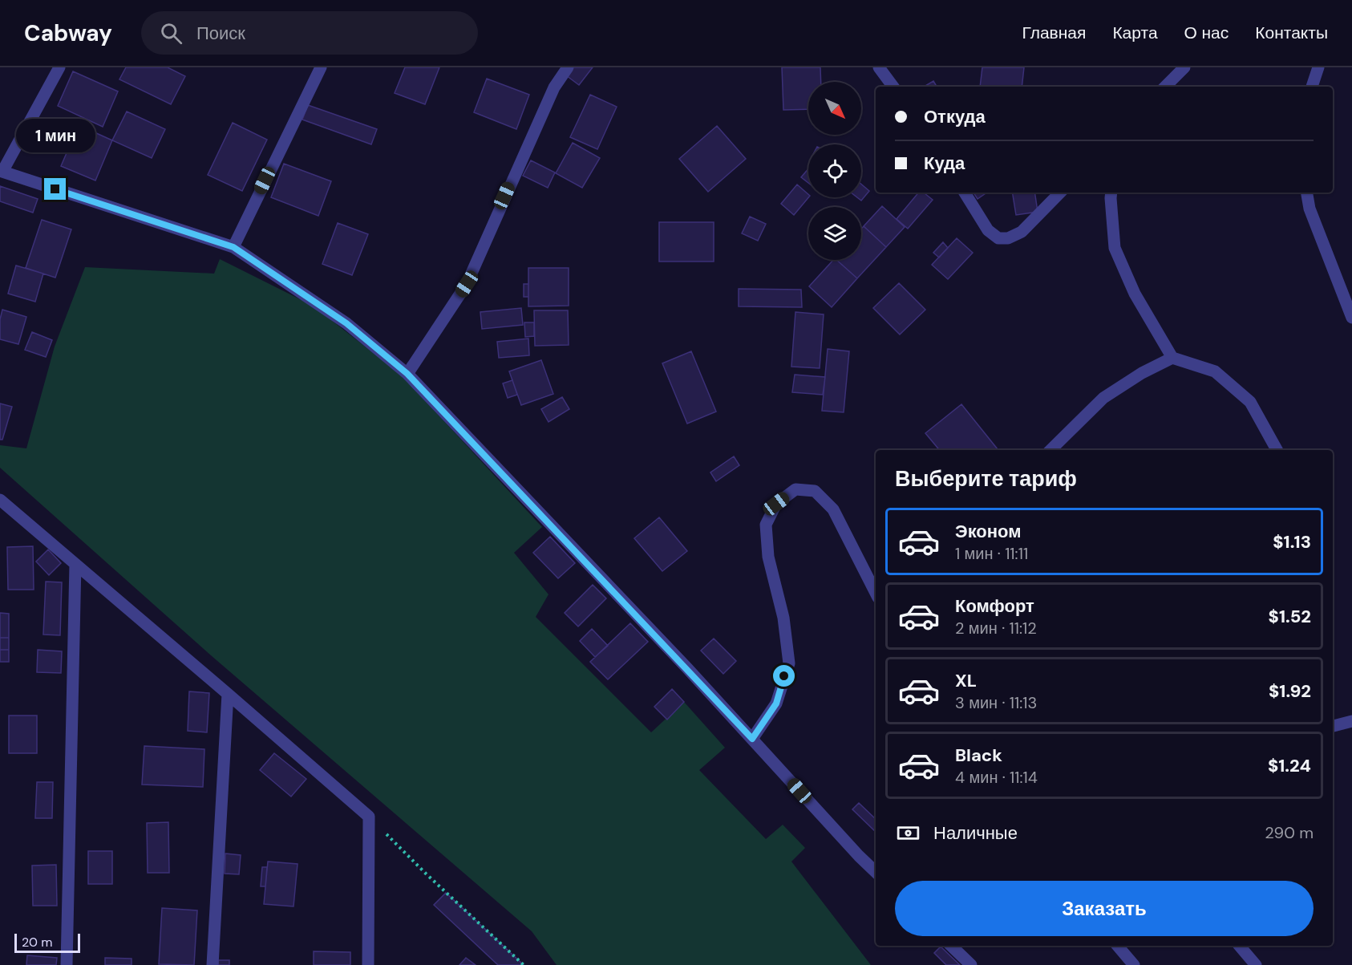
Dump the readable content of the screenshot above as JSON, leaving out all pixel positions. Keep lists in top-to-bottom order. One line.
{"scale_bar":"20 m","north":"bottom right","page":{"header":"Cabway","search":"Поиск","nav":["Главная","Карта","О нас","Контакты"],"banner":["Откуда","Куда"],"bubble":"1 мин","heading":"Выберите тариф","list":[{"name":"Эконом","note":"1 мин · 11:11","value":"$1.13"},{"name":"Комфорт","note":"2 мин · 11:12","value":"$1.52"},{"name":"XL","note":"3 мин · 11:13","value":"$1.92"},{"name":"Black","note":"4 мин · 11:14","value":"$1.24"}],"pay":["Наличные","290 m"],"buttons":"Заказать","scale":"20 m"}}
